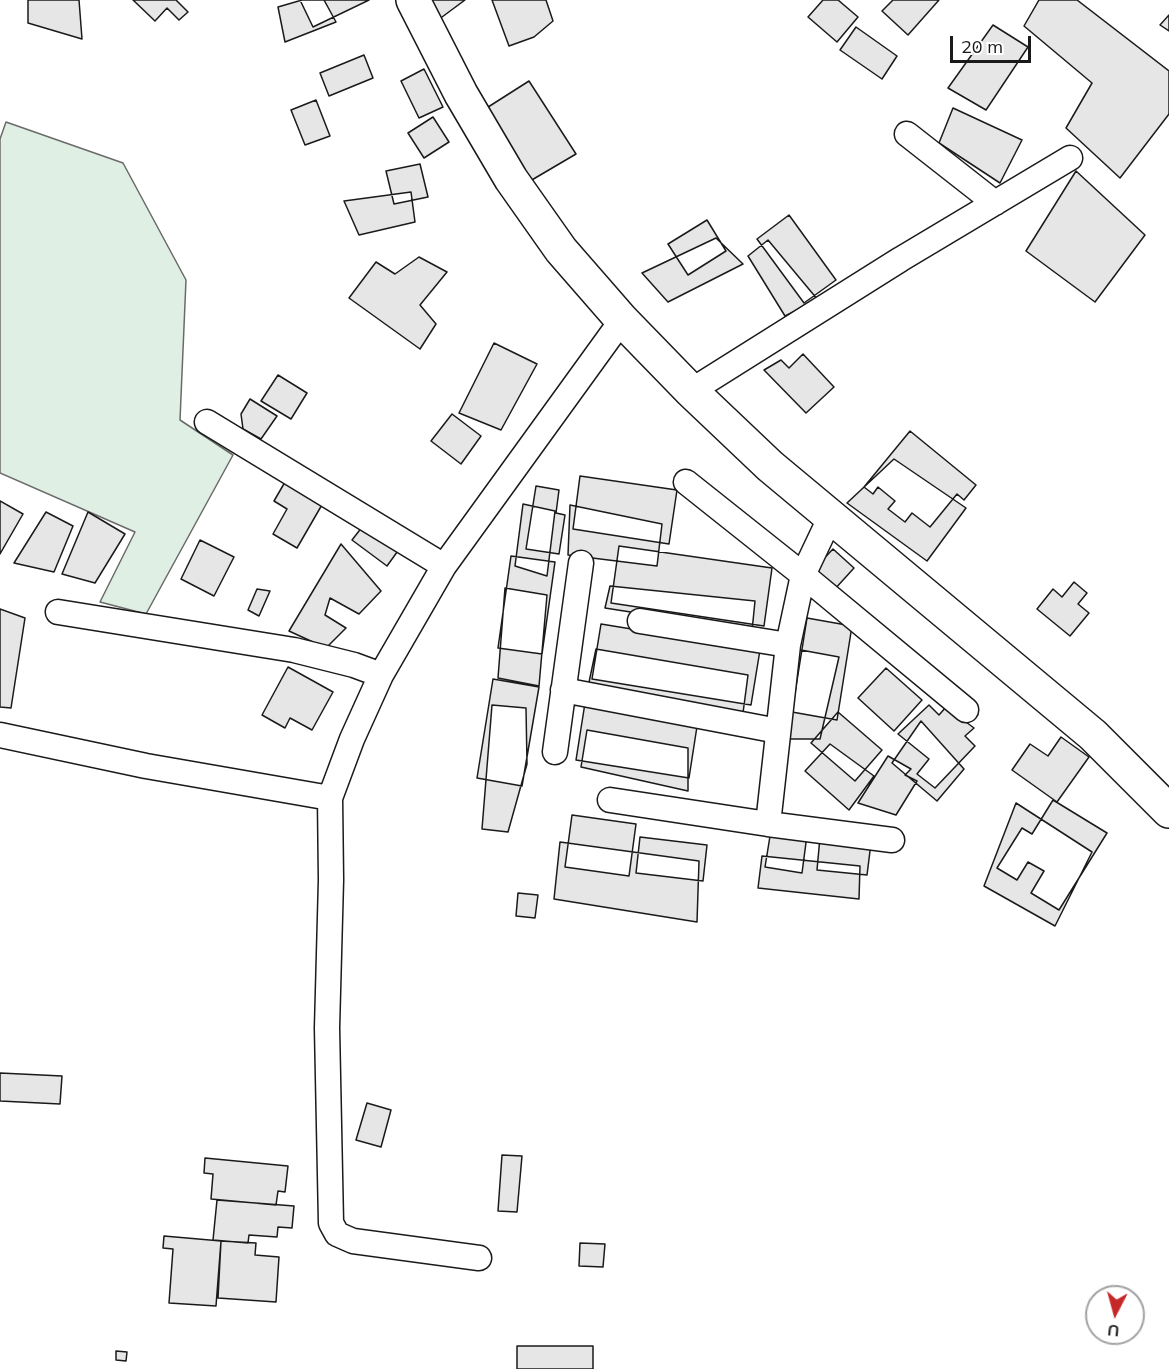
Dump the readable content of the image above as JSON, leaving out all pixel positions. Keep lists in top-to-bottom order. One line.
{"scale_bar":"20 m","north":"bottom"}
